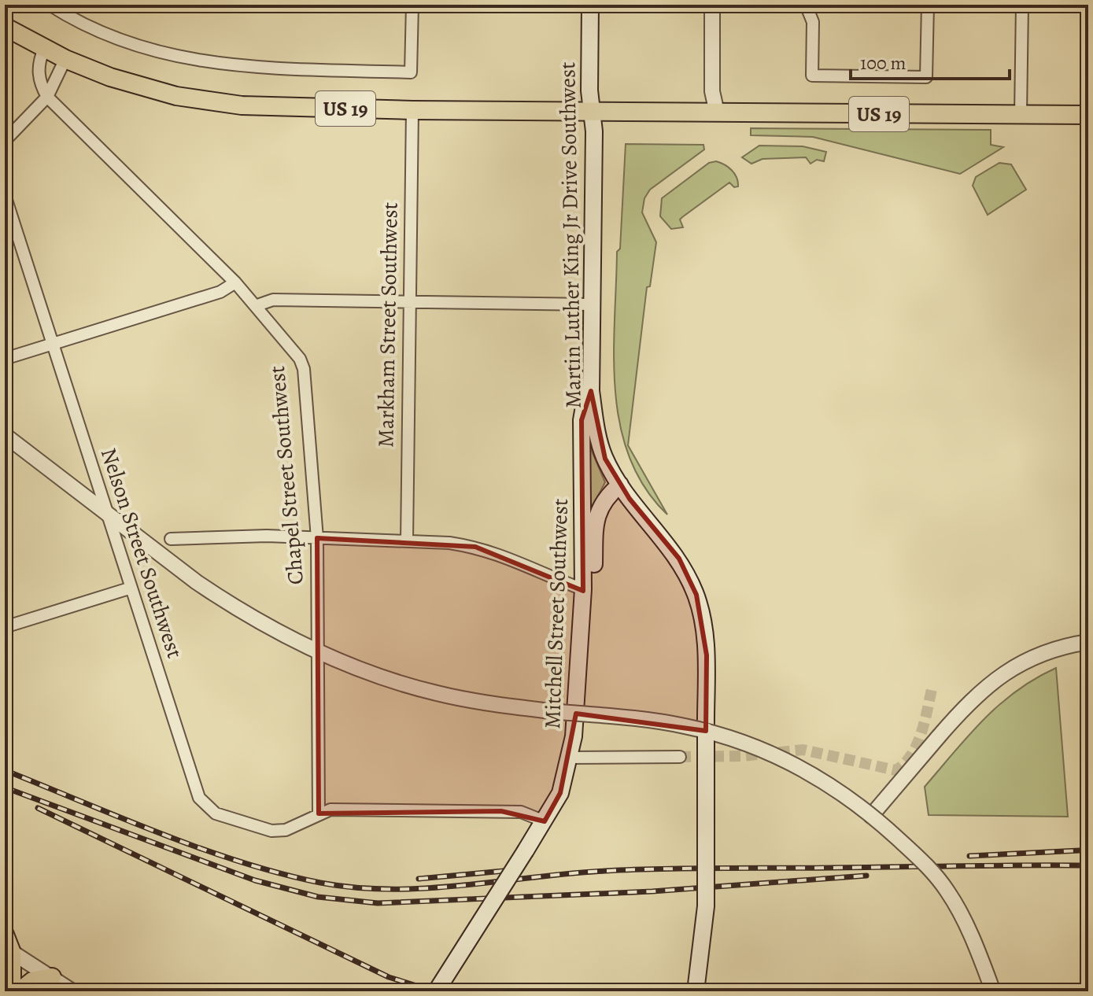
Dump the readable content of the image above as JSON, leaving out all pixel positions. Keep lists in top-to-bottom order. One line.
{"streets":{"main road":["US 19","Martin Luther King Jr Drive Southwest","Mitchell Street Southwest"],"street":["Markham Street Southwest","Chapel Street Southwest","Nelson Street Southwest"]},"crossings":[["US 19","Martin Luther King Jr Drive Southwest"],["US 19","Markham Street Southwest"],["Martin Luther King Jr Drive Southwest","Mitchell Street Southwest"],["Chapel Street Southwest","Nelson Street Southwest"]],"scale_bar":"100 m"}
